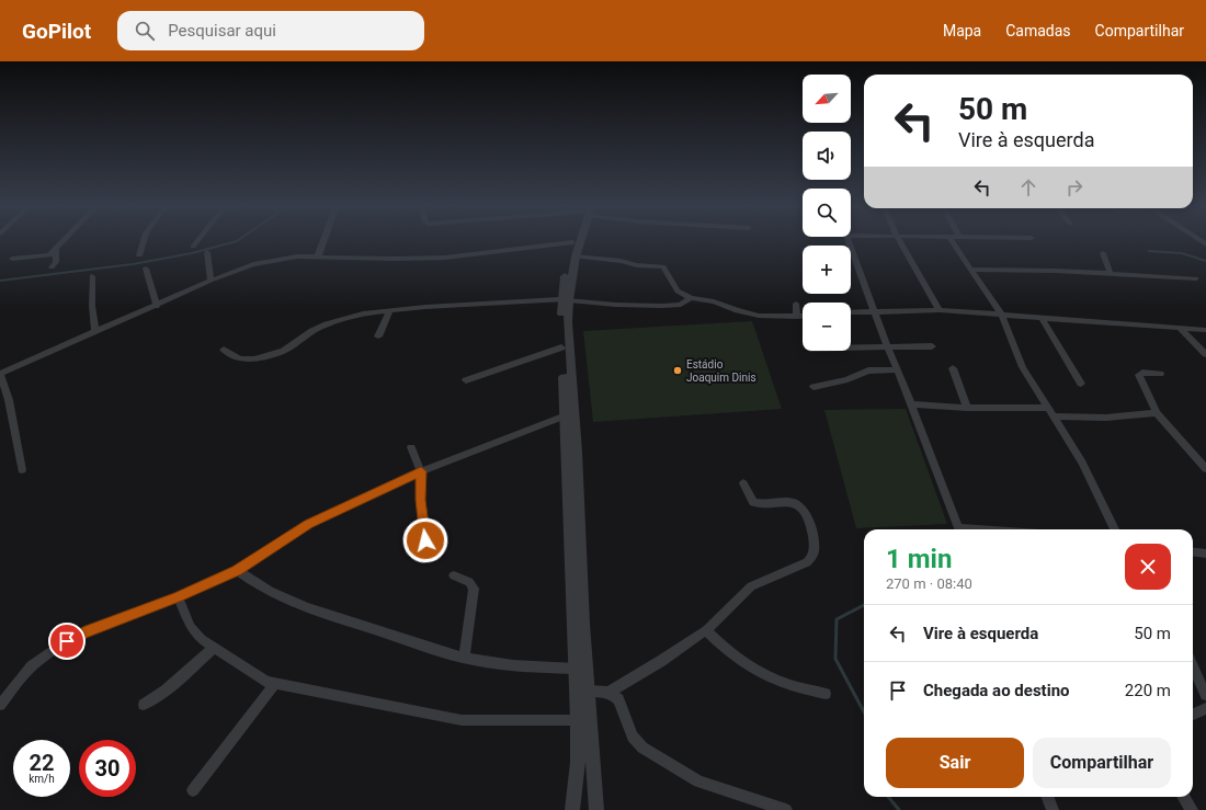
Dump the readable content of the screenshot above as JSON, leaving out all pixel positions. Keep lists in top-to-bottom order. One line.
{"places":["Estádio Joaquim Dinis"],"north":"bottom left","page":{"header":"GoPilot","search":"Pesquisar aqui","nav":["Mapa","Camadas","Compartilhar"],"map_buttons":["+","−"],"turn":["50 m","Vire à esquerda"],"heading":["1 min","270 m · 08:40"],"list":[{"name":"Vire à esquerda","value":"50 m"},{"name":"Chegada ao destino","value":"220 m"}],"buttons":["Sair","Compartilhar"],"speed":"22 km/h","limit":"30"}}
